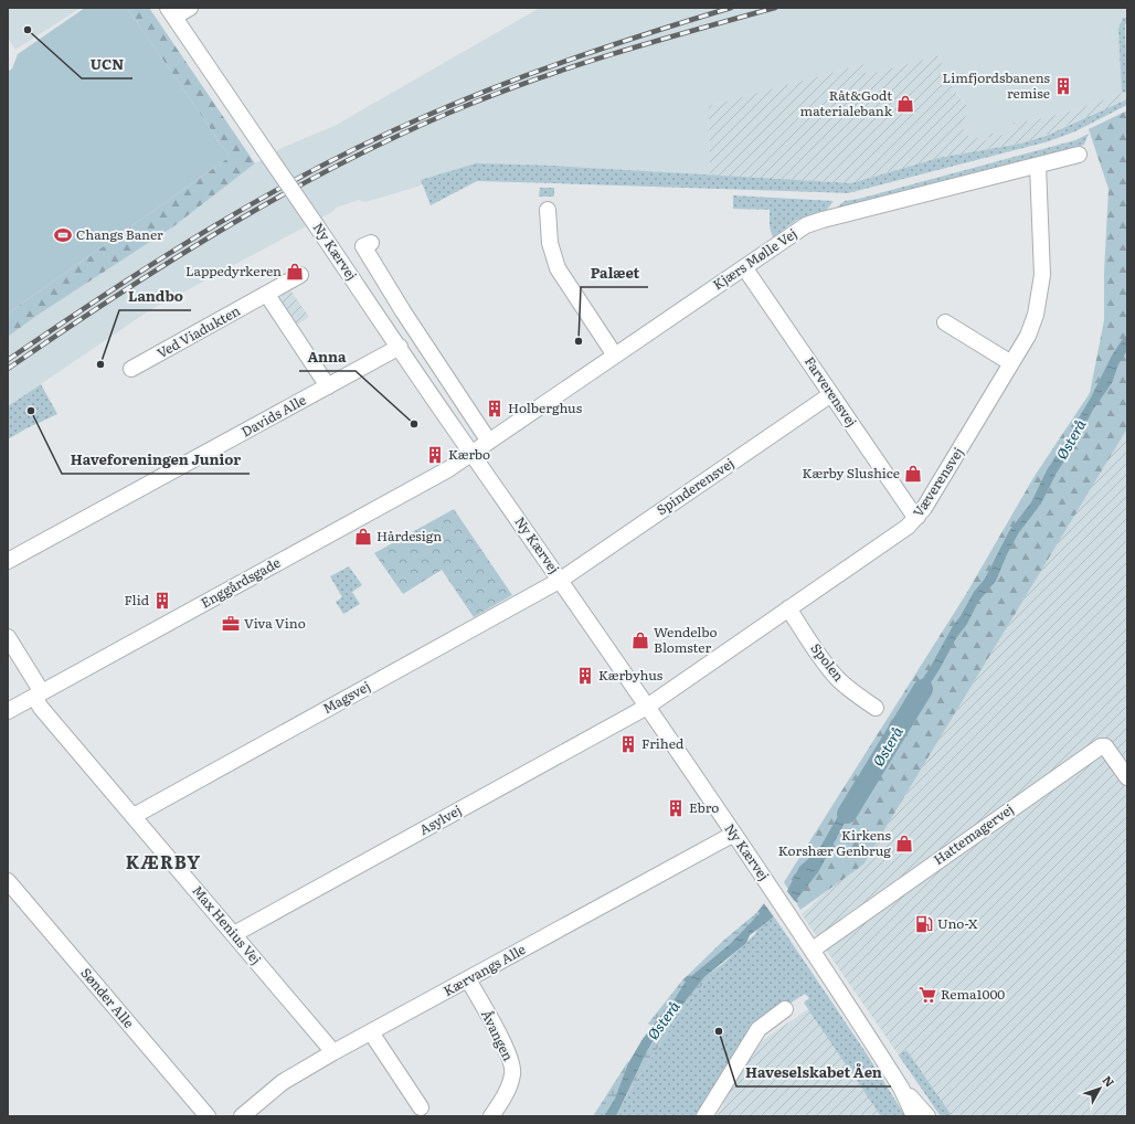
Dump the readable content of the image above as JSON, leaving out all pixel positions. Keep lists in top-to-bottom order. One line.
{"streets":{"street":["Ny Kærvej","Kjærs Mølle Vej","Ved Viadukten","Farverensvej","Davids Alle","Væverensvej","Spinderensvej","Enggårdsgade","Spolen","Magsvej","Asylvej","Hattemagervej","Max Henius Vej","Kærvangs Alle","Sønder Alle","Åvangen"]},"crossings":[["Ny Kærvej","Kjærs Mølle Vej"],["Ny Kærvej","Davids Alle"],["Ny Kærvej","Væverensvej"],["Ny Kærvej","Spinderensvej"],["Ny Kærvej","Enggårdsgade"],["Ny Kærvej","Magsvej"],["Ny Kærvej","Asylvej"],["Ny Kærvej","Hattemagervej"],["Ny Kærvej","Kærvangs Alle"],["Kjærs Mølle Vej","Farverensvej"],["Kjærs Mølle Vej","Væverensvej"],["Kjærs Mølle Vej","Enggårdsgade"],["Farverensvej","Væverensvej"],["Farverensvej","Spinderensvej"],["Væverensvej","Spolen"],["Væverensvej","Asylvej"],["Spinderensvej","Magsvej"],["Enggårdsgade","Max Henius Vej"],["Magsvej","Max Henius Vej"],["Asylvej","Max Henius Vej"],["Max Henius Vej","Kærvangs Alle"],["Kærvangs Alle","Åvangen"]],"districts":["KÆRBY"],"water":["Østerå"],"places":{"other":["UCN","Palæet","Landbo","Haveforeningen Junior","Anna","Haveselskabet Åen"],"building":["Limfjordsbanens remise","Holberghus","Kærbo","Flid","Kærbyhus","Frihed","Ebro"],"shop":["Råt&Godt materialebank","Lappedyrkeren","Kærby Slushice","Hårdesign","Wendelbo Blomster","Kirkens Korshær Genbrug"],"sports":["Changs Baner"],"office":["Viva Vino"],"fuel station":["Uno-X"],"supermarket":["Rema1000"]},"north":"top right"}
